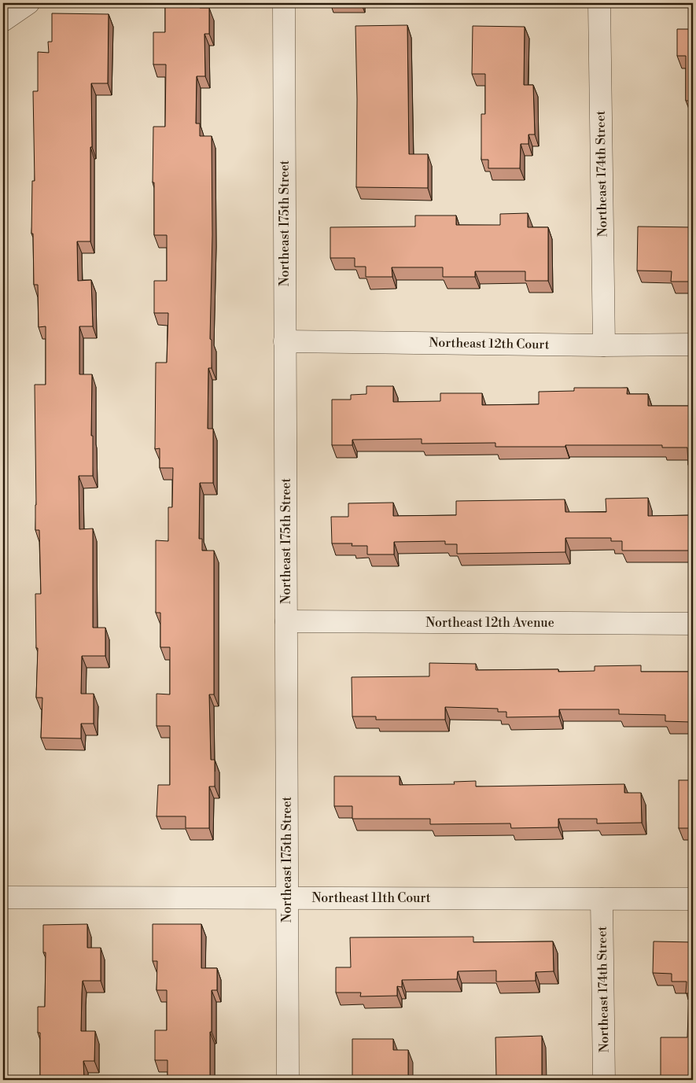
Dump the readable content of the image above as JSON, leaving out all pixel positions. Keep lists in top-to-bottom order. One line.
{"streets":{"street":["Northeast 174th Street","Northeast 175th Street","Northeast 12th Court","Northeast 12th Avenue","Northeast 11th Court"]},"crossings":[["Northeast 174th Street","Northeast 12th Court"],["Northeast 174th Street","Northeast 11th Court"],["Northeast 175th Street","Northeast 12th Court"],["Northeast 175th Street","Northeast 12th Avenue"],["Northeast 175th Street","Northeast 11th Court"]]}
